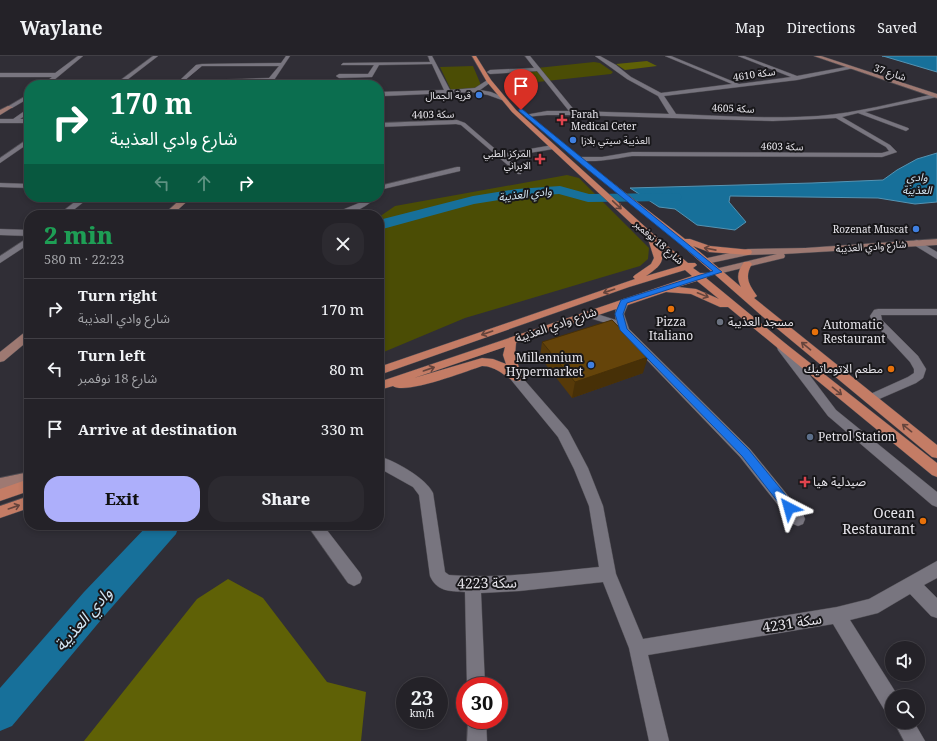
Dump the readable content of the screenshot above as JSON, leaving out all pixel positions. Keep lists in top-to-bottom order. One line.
{"streets":{"main road":["شارع 18 نوفمبر","شارع وادي العذيبة"],"street":["شارع 37","سكة 4610","سكة 4605","سكة 4403","سكة 4603","سكة 4223","سكة 4231"]},"crossings":[["شارع 37","سكة 4610"],["شارع 37","سكة 4605"],["سكة 4605","سكة 4603"],["سكة 4603","شارع 18 نوفمبر"],["شارع 18 نوفمبر","شارع وادي العذيبة"]],"water":["وادي العذيبة"],"places":{"other":["قرية الجمال","العذيبة سيتي بلازا","Rozenat Muscat","Pizza Italiano","مسجد العذيبة","Automatic Restaurant","Millennium Hypermarket","مطعم الاتوماتيك","Petrol Station","Ocean Restaurant"],"health":["Farah Medical Ceter","المركز الطبي الايراني","صيدلية هيا"]},"page":{"header":"Waylane","nav":["Map","Directions","Saved"],"turn":["170 m","شارع وادي العذيبة"],"heading":["2 min","580 m · 22:23"],"list":[{"name":"Turn right","note":"شارع وادي العذيبة","value":"170 m"},{"name":"Turn left","note":"شارع 18 نوفمبر","value":"80 m"},{"name":"Arrive at destination","value":"330 m"}],"buttons":["Exit","Share"],"speed":"23 km/h","limit":"30"}}
